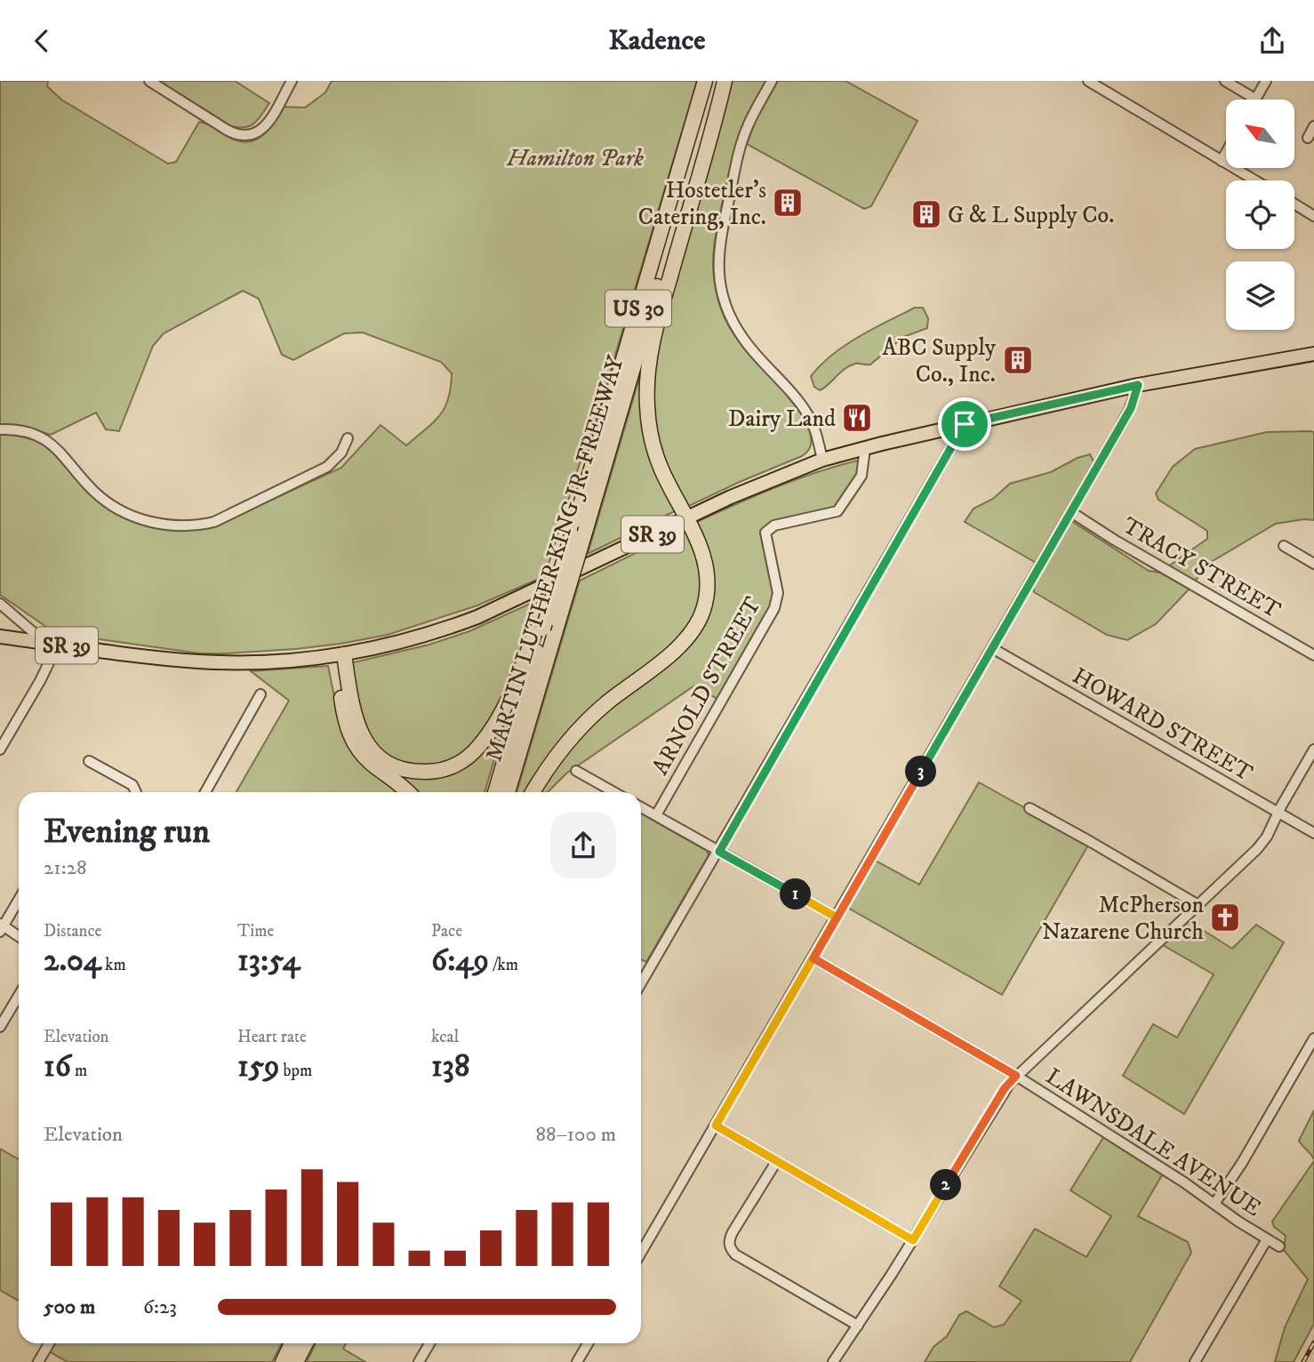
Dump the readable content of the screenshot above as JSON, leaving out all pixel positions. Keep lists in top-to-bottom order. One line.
{"streets":{"highway":["US 30","MARTIN LUTHER KING JR. FREEWAY"],"main road":["SR 39"],"street":["TRACY STREET","ARNOLD STREET","HOWARD STREET","LAWNSDALE AVENUE"]},"crossings":[["SR 39","ARNOLD STREET"]],"parks":["Hamilton Park"],"places":{"building":["Hostetler's Catering, Inc.","G & L Supply Co.","ABC Supply Co., Inc."],"restaurant":["Dairy Land"],"church":["McPherson Nazarene Church"]},"north":"top left","page":{"header":"Kadence","pins":["3","1","2"],"heading":["Evening run","21:28"],"stats":[["Distance","2.04 km"],["Time","13:54"],["Pace","6:49 /km"],["Elevation","16 m"],["Heart rate","159 bpm"],["kcal","138"]],"chart":["Elevation","88–100 m"],"list":[{"name":"500 m","note":"6:23"}]}}
